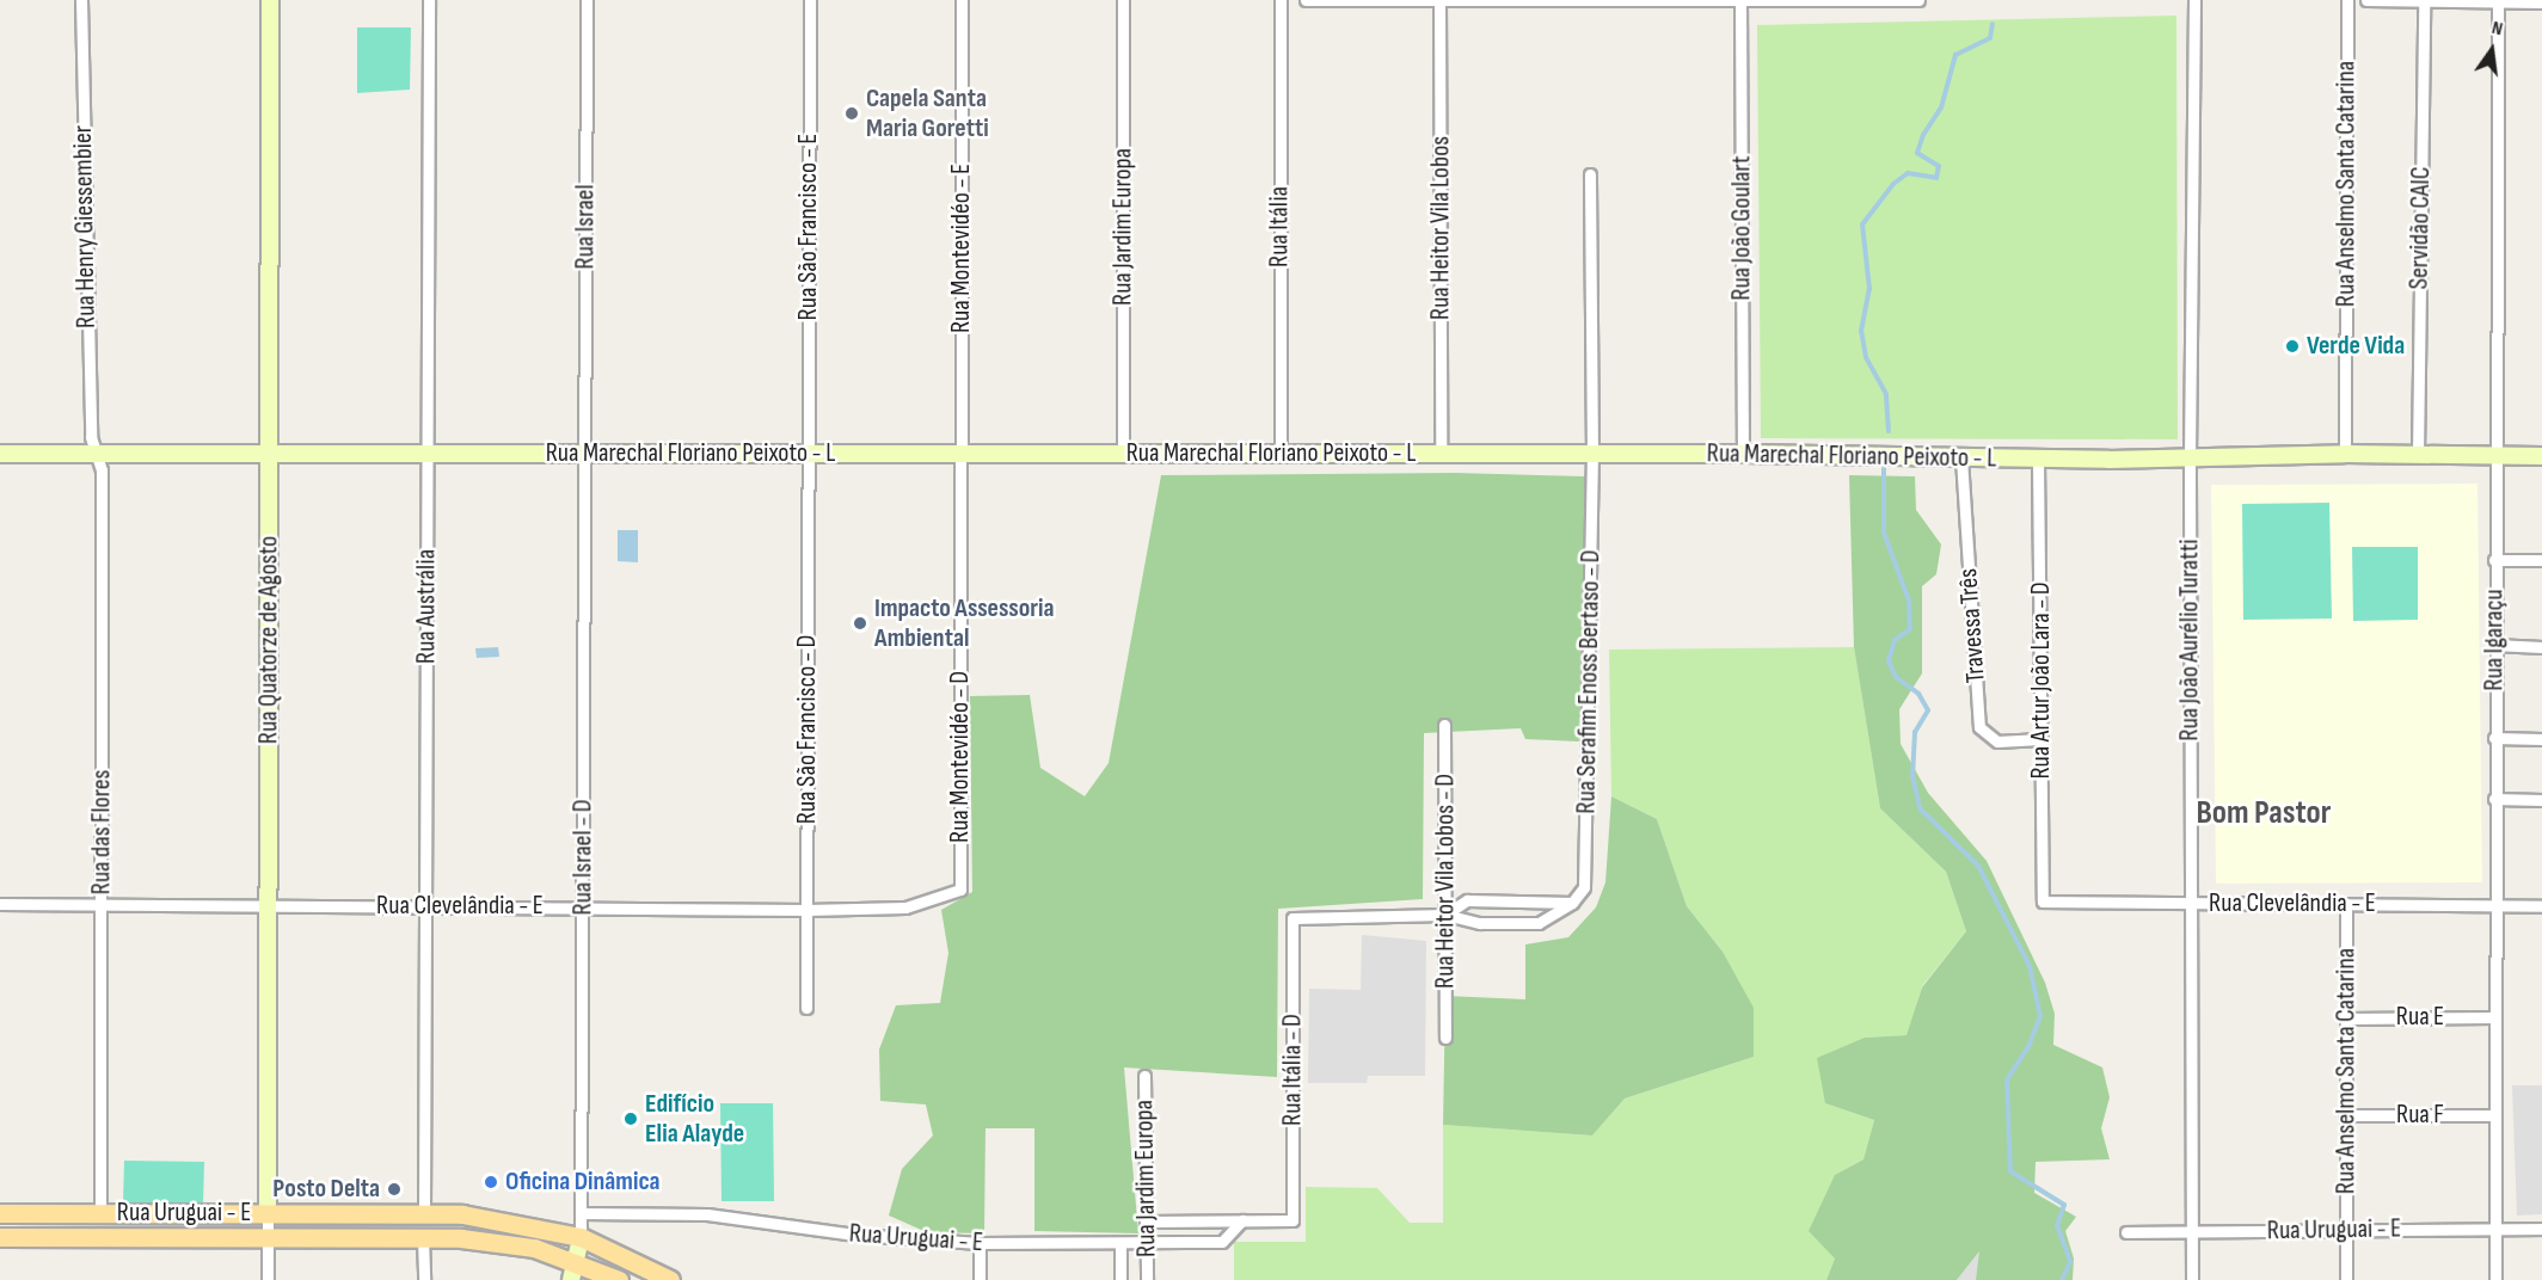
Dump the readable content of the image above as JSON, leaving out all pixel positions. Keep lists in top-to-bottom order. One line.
{"streets":{"main road":["Rua Uruguai - E"],"street":["Rua Anselmo Santa Catarina","Rua Henry Giessembier","Rua Israel","Rua São Francisco - E","Rua Jardim Europa","Rua Itália","Rua Heitor Vila Lobos","Rua João Goulart","Servidão CAIC","Rua Montevidéo - E","Rua Marechal Floriano Peixoto - L","Rua Austrália","Travessa Três","Rua Quatorze de Agosto","Rua João Aurélio Turatti","Rua Igaraçu","Rua Artur João Lara - D","Rua Serafim Enoss Bertaso - D","Rua São Francisco - D","Rua Montevidéo - D","Rua das Flores","Rua Israel - D","Rua Heitor Vila Lobos - D","Rua Clevelândia - E","Rua E","Rua Itália - D","Rua F"]},"crossings":[["Rua Anselmo Santa Catarina","Rua Marechal Floriano Peixoto - L"],["Rua Anselmo Santa Catarina","Rua Clevelândia - E"],["Rua Anselmo Santa Catarina","Rua E"],["Rua Anselmo Santa Catarina","Rua F"],["Rua Anselmo Santa Catarina","Rua Uruguai - E"],["Rua Henry Giessembier","Rua Marechal Floriano Peixoto - L"],["Rua Henry Giessembier","Rua das Flores"],["Rua Israel","Rua Marechal Floriano Peixoto - L"],["Rua Israel","Rua Israel - D"],["Rua São Francisco - E","Rua Marechal Floriano Peixoto - L"],["Rua São Francisco - E","Rua São Francisco - D"],["Rua Jardim Europa","Rua Marechal Floriano Peixoto - L"],["Rua Jardim Europa","Rua Uruguai - E"],["Rua Itália","Rua Marechal Floriano Peixoto - L"],["Rua Heitor Vila Lobos","Rua Marechal Floriano Peixoto - L"],["Rua João Goulart","Rua Marechal Floriano Peixoto - L"],["Servidão CAIC","Rua Marechal Floriano Peixoto - L"],["Rua Montevidéo - E","Rua Marechal Floriano Peixoto - L"],["Rua Montevidéo - E","Rua Montevidéo - D"],["Rua Marechal Floriano Peixoto - L","Rua Austrália"],["Rua Marechal Floriano Peixoto - L","Travessa Três"],["Rua Marechal Floriano Peixoto - L","Rua Quatorze de Agosto"],["Rua Marechal Floriano Peixoto - L","Rua João Aurélio Turatti"],["Rua Marechal Floriano Peixoto - L","Rua Igaraçu"],["Rua Marechal Floriano Peixoto - L","Rua Artur João Lara - D"],["Rua Marechal Floriano Peixoto - L","Rua Serafim Enoss Bertaso - D"],["Rua Marechal Floriano Peixoto - L","Rua São Francisco - D"],["Rua Marechal Floriano Peixoto - L","Rua Montevidéo - D"],["Rua Marechal Floriano Peixoto - L","Rua das Flores"],["Rua Marechal Floriano Peixoto - L","Rua Israel - D"],["Rua Austrália","Rua Clevelândia - E"],["Rua Austrália","Rua Uruguai - E"],["Travessa Três","Rua Artur João Lara - D"],["Rua Quatorze de Agosto","Rua Clevelândia - E"],["Rua Quatorze de Agosto","Rua Uruguai - E"],["Rua João Aurélio Turatti","Rua Clevelândia - E"],["Rua João Aurélio Turatti","Rua Uruguai - E"],["Rua Igaraçu","Rua Clevelândia - E"],["Rua Igaraçu","Rua E"],["Rua Igaraçu","Rua F"],["Rua Igaraçu","Rua Uruguai - E"],["Rua Artur João Lara - D","Rua Clevelândia - E"],["Rua São Francisco - D","Rua Clevelândia - E"],["Rua Montevidéo - D","Rua Clevelândia - E"],["Rua das Flores","Rua Clevelândia - E"],["Rua das Flores","Rua Uruguai - E"],["Rua Israel - D","Rua Clevelândia - E"],["Rua Israel - D","Rua Uruguai - E"],["Rua Heitor Vila Lobos - D","Rua Itália - D"],["Rua Itália - D","Rua Uruguai - E"]],"districts":["Bom Pastor"],"places":["Capela Santa Maria Goretti","Verde Vida","Impacto Assessoria Ambiental","Edifício Elia Alayde","Oficina Dinâmica","Posto Delta"],"north":"top"}
